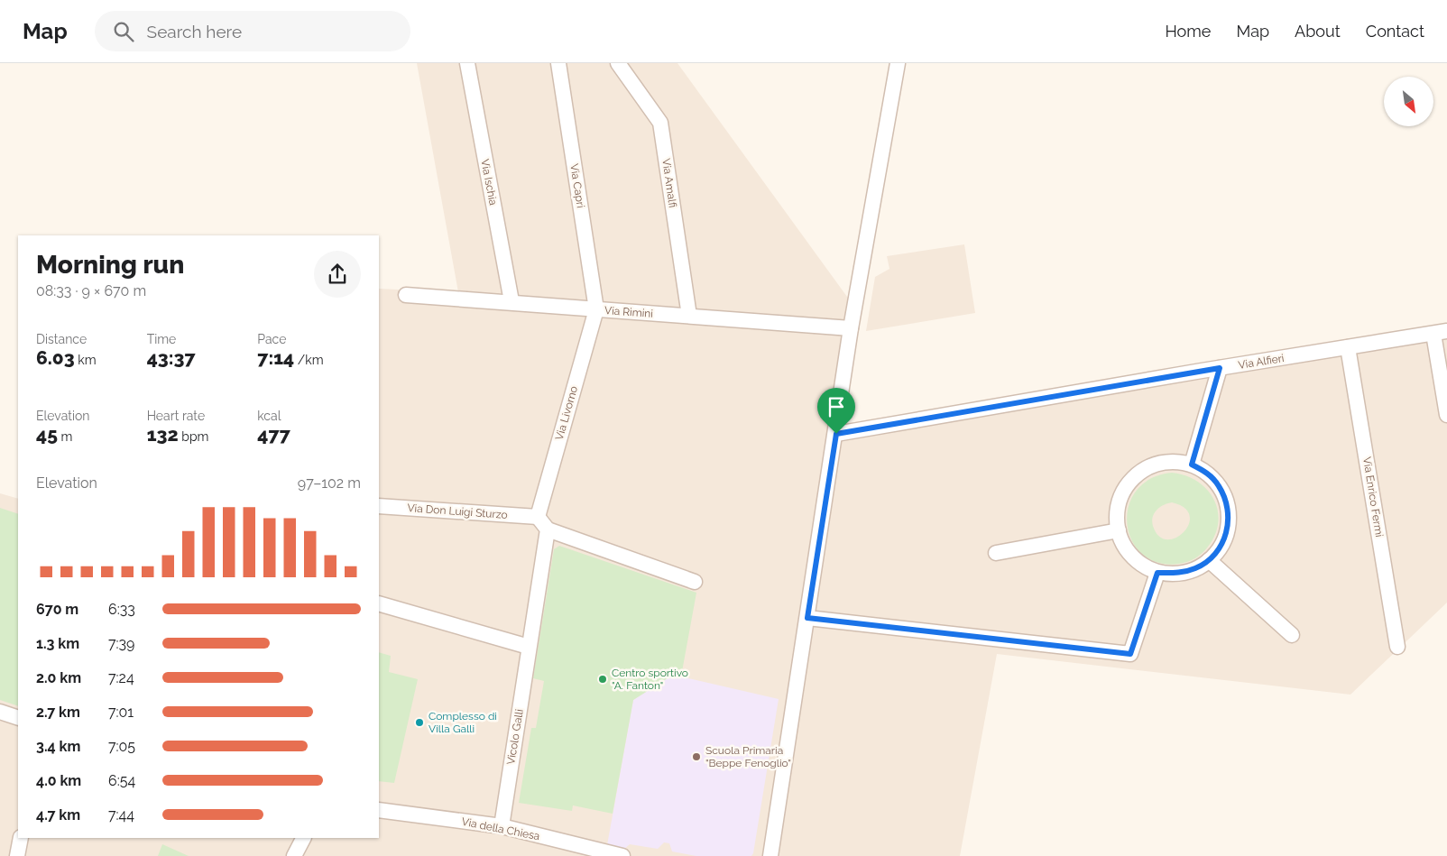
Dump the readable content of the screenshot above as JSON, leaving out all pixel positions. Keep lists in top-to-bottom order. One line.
{"streets":{"street":["Via Ischia","Via Amalfi","Via Capri","Via Rimini","Via Alfieri","Via Livorno","Via Enrico Fermi","Via Don Luigi Sturzo","Vicolo Galli","Via della Chiesa"]},"crossings":[["Via Ischia","Via Rimini"],["Via Amalfi","Via Rimini"],["Via Capri","Via Rimini"],["Via Capri","Via Livorno"],["Via Rimini","Via Livorno"],["Via Alfieri","Via Enrico Fermi"],["Via Livorno","Via Don Luigi Sturzo"],["Vicolo Galli","Via della Chiesa"]],"places":["Centro sportivo \"A. Fanton\"","Complesso di Villa Galli","Scuola Primaria \"Beppe Fenoglio\""],"north":"bottom right","page":{"header":"Map","search":"Search here","nav":["Home","Map","About","Contact"],"heading":["Morning run","08:33 · 9 × 670 m"],"stats":[["Distance","6.03 km"],["Time","43:37"],["Pace","7:14 /km"],["Elevation","45 m"],["Heart rate","132 bpm"],["kcal","477"]],"chart":["Elevation","97–102 m"],"list":[{"name":"670 m","note":"6:33"},{"name":"1.3 km","note":"7:39"},{"name":"2.0 km","note":"7:24"},{"name":"2.7 km","note":"7:01"},{"name":"3.4 km","note":"7:05"},{"name":"4.0 km","note":"6:54"},{"name":"4.7 km","note":"7:44"}]}}
